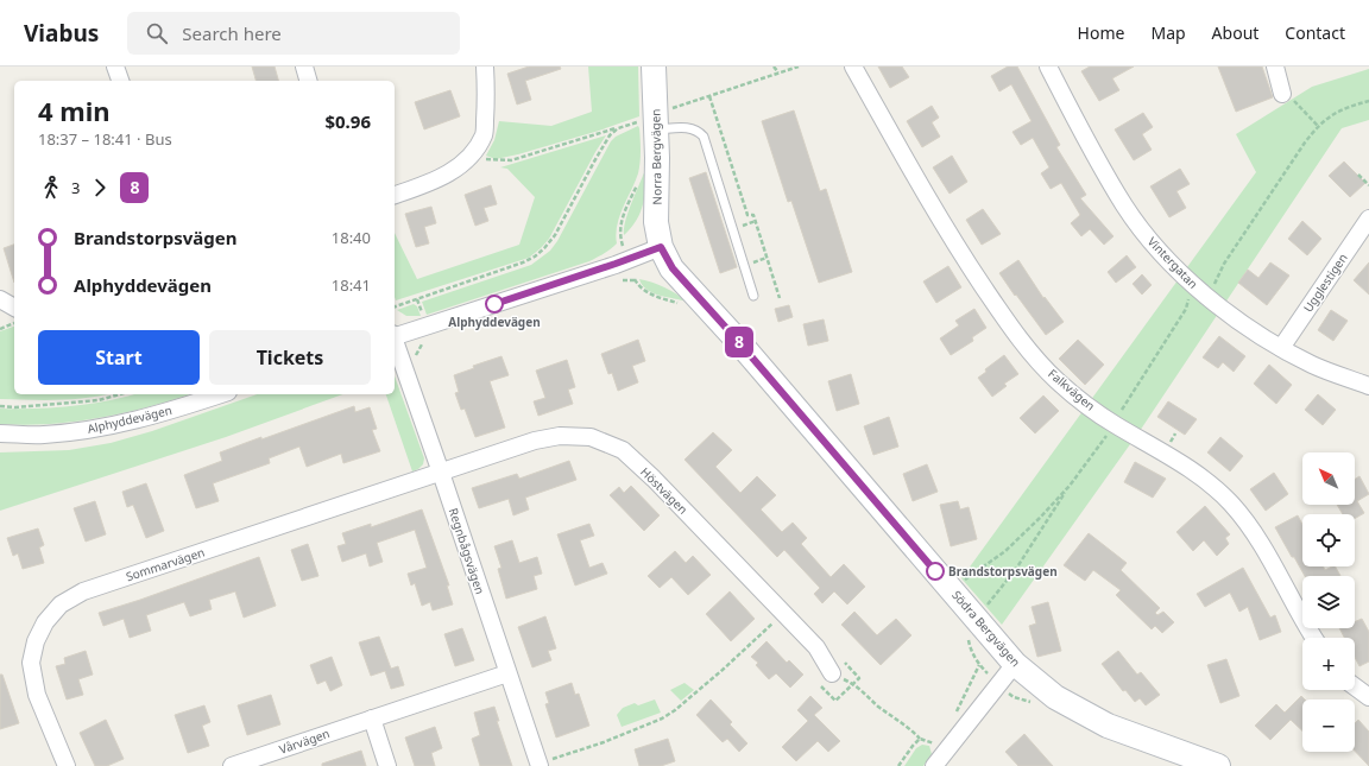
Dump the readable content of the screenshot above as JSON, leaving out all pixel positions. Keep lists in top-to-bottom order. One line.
{"streets":{"street":["Norra Bergvägen","Vintergatan","Ugglestigen","Falkvägen","Alphyddevägen","Höstvägen","Regnbågsvägen","Sommarvägen","Södra Bergvägen","Vårvägen"]},"crossings":[["Norra Bergvägen","Södra Bergvägen"],["Vintergatan","Ugglestigen"],["Höstvägen","Regnbågsvägen"],["Höstvägen","Sommarvägen"],["Regnbågsvägen","Sommarvägen"],["Regnbågsvägen","Vårvägen"]],"places":["Alphyddevägen","Brandstorpsvägen"],"lines":["bus line 8"],"north":"top left","page":{"header":"Viabus","search":"Search here","nav":["Home","Map","About","Contact"],"on_map":"8","heading":["4 min","18:37 – 18:41 · Bus","$0.96"],"legs":["3","8"],"list":[{"name":"Brandstorpsvägen","value":"18:40"},{"name":"Alphyddevägen","value":"18:41"}],"buttons":["Start","Tickets"],"map_buttons":["+","−"]}}
